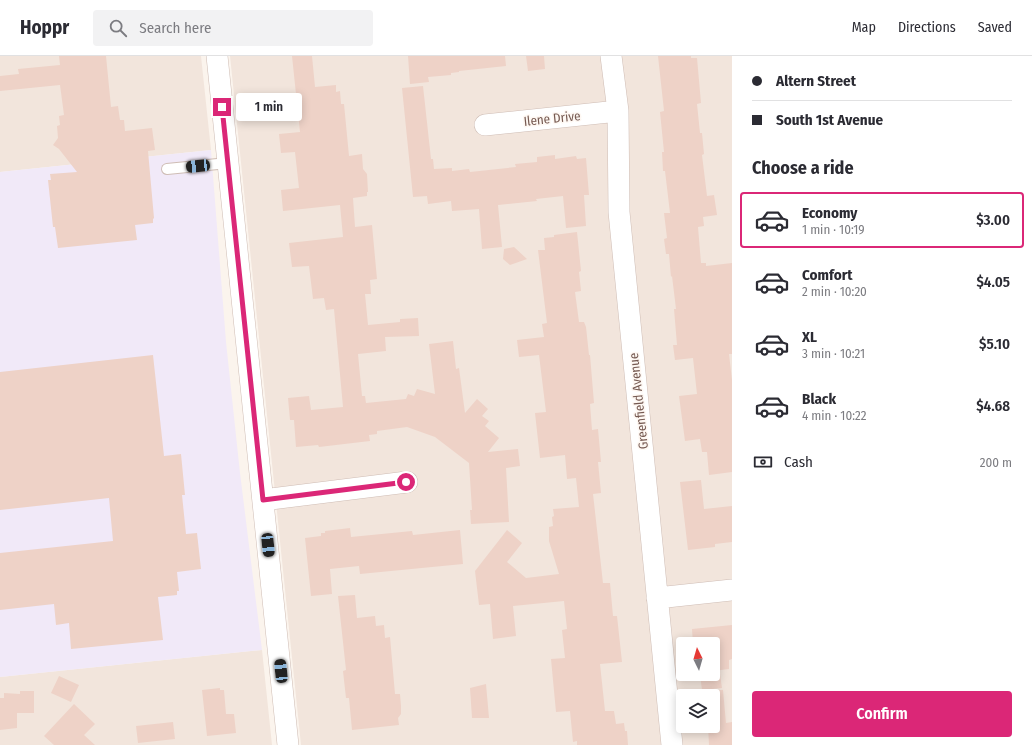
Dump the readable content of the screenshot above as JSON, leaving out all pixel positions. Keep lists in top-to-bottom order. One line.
{"streets":{"street":["Ilene Drive","Greenfield Avenue"]},"crossings":[["Ilene Drive","Greenfield Avenue"]],"north":"top","page":{"header":"Hoppr","search":"Search here","nav":["Map","Directions","Saved"],"banner":["Altern Street","South 1st Avenue"],"bubble":"1 min","heading":"Choose a ride","list":[{"name":"Economy","note":"1 min · 10:19","value":"$3.00"},{"name":"Comfort","note":"2 min · 10:20","value":"$4.05"},{"name":"XL","note":"3 min · 10:21","value":"$5.10"},{"name":"Black","note":"4 min · 10:22","value":"$4.68"}],"pay":["Cash","200 m"],"buttons":"Confirm"}}
